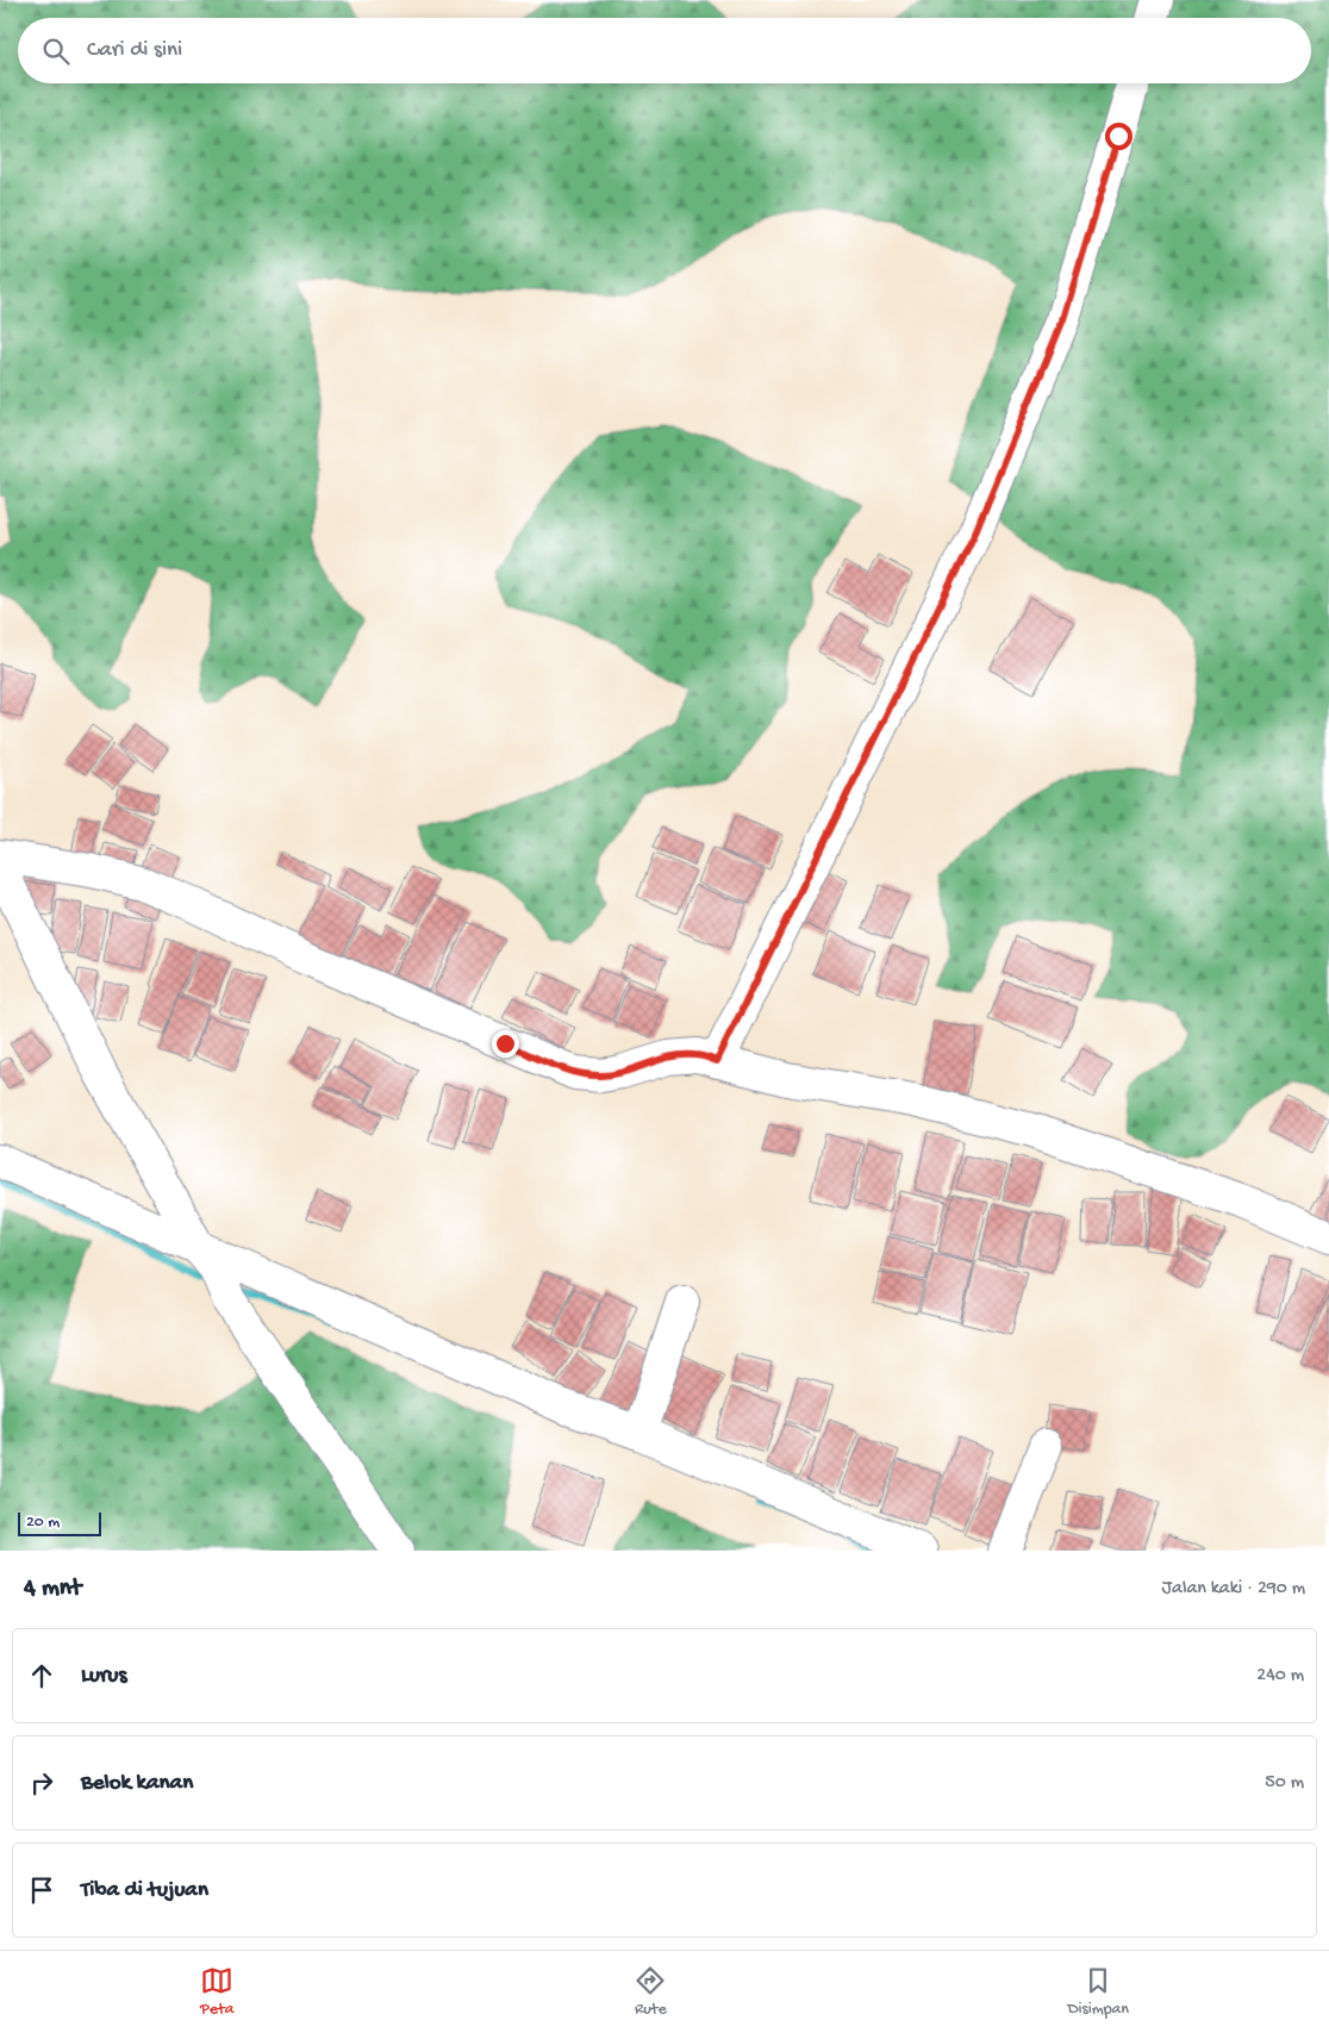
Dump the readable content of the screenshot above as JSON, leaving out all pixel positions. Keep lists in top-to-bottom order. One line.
{"scale_bar":"20 m","page":{"search":"Cari di sini","scale":"20 m","heading":["4 mnt","Jalan kaki · 290 m"],"list":[["Lurus","240 m"],["Belok kanan","50 m"],"Tiba di tujuan"],"nav":["Peta","Rute","Disimpan"]}}
